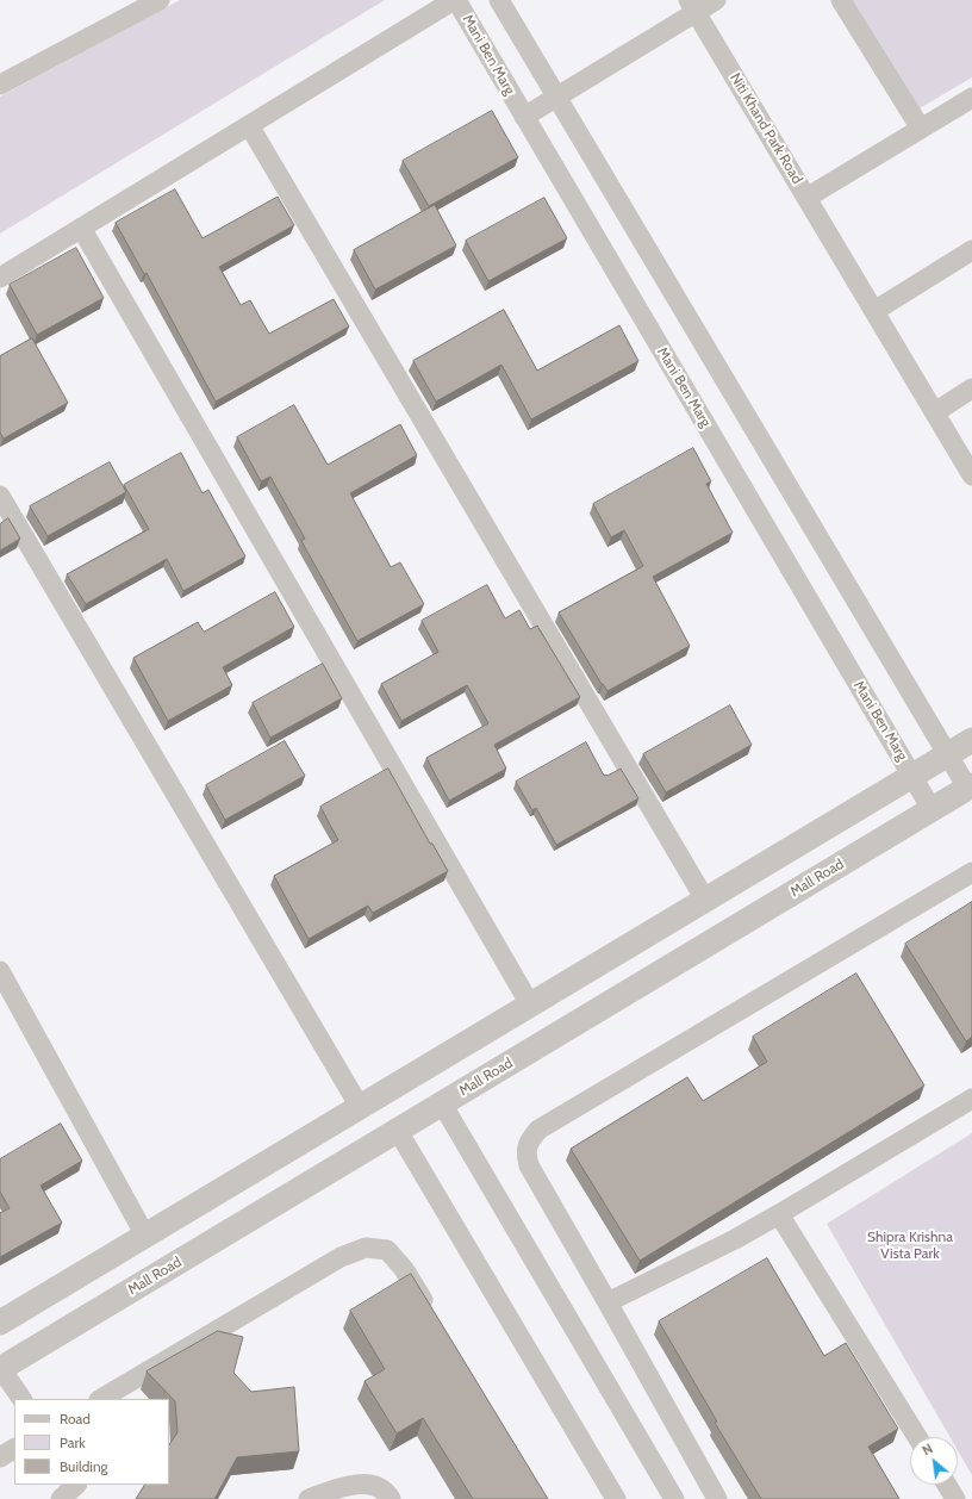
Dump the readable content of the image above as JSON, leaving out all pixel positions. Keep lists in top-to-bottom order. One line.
{"streets":{"street":["Mani Ben Marg","Niti Khand Park Road","Mall Road"]},"crossings":[["Mani Ben Marg","Mall Road"]],"parks":["Shipra Krishna Vista Park"],"legend":["Road","Park","Building"],"north":"top left"}
